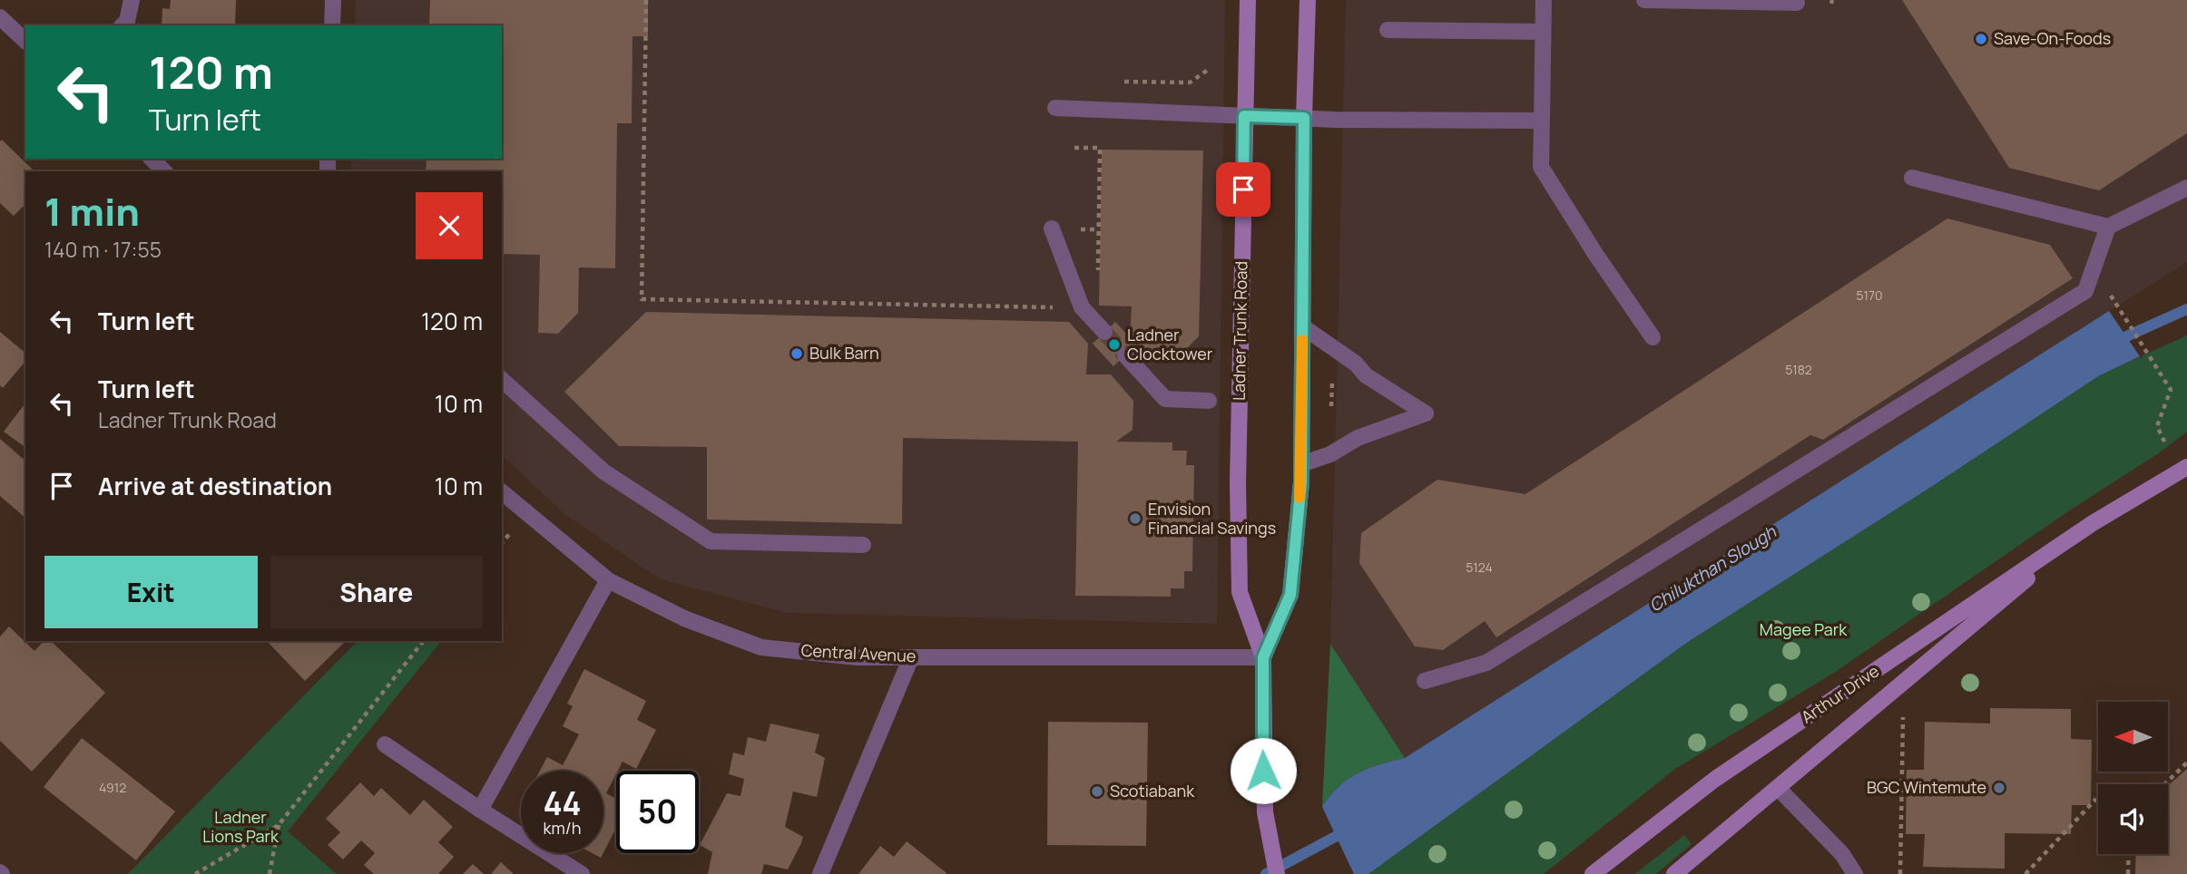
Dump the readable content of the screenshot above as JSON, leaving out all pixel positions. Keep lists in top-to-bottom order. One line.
{"streets":{"main road":["Ladner Trunk Road","Arthur Drive"],"street":["Central Avenue"]},"crossings":[["Ladner Trunk Road","Central Avenue"]],"water":["Chilukthan Slough"],"parks":["Magee Park","Ladner Lions Park"],"places":["Save-On-Foods","Ladner Clocktower","Bulk Barn","Envision Financial Savings","BGC Wintemute","Scotiabank"],"house_numbers":["5170","5182","5124","4912"],"north":"left","page":{"turn":["120 m","Turn left"],"heading":["1 min","140 m · 17:55"],"list":[{"name":"Turn left","value":"120 m"},{"name":"Turn left","note":"Ladner Trunk Road","value":"10 m"},{"name":"Arrive at destination","value":"10 m"}],"buttons":["Exit","Share"],"speed":"44 km/h","limit":"50"}}
